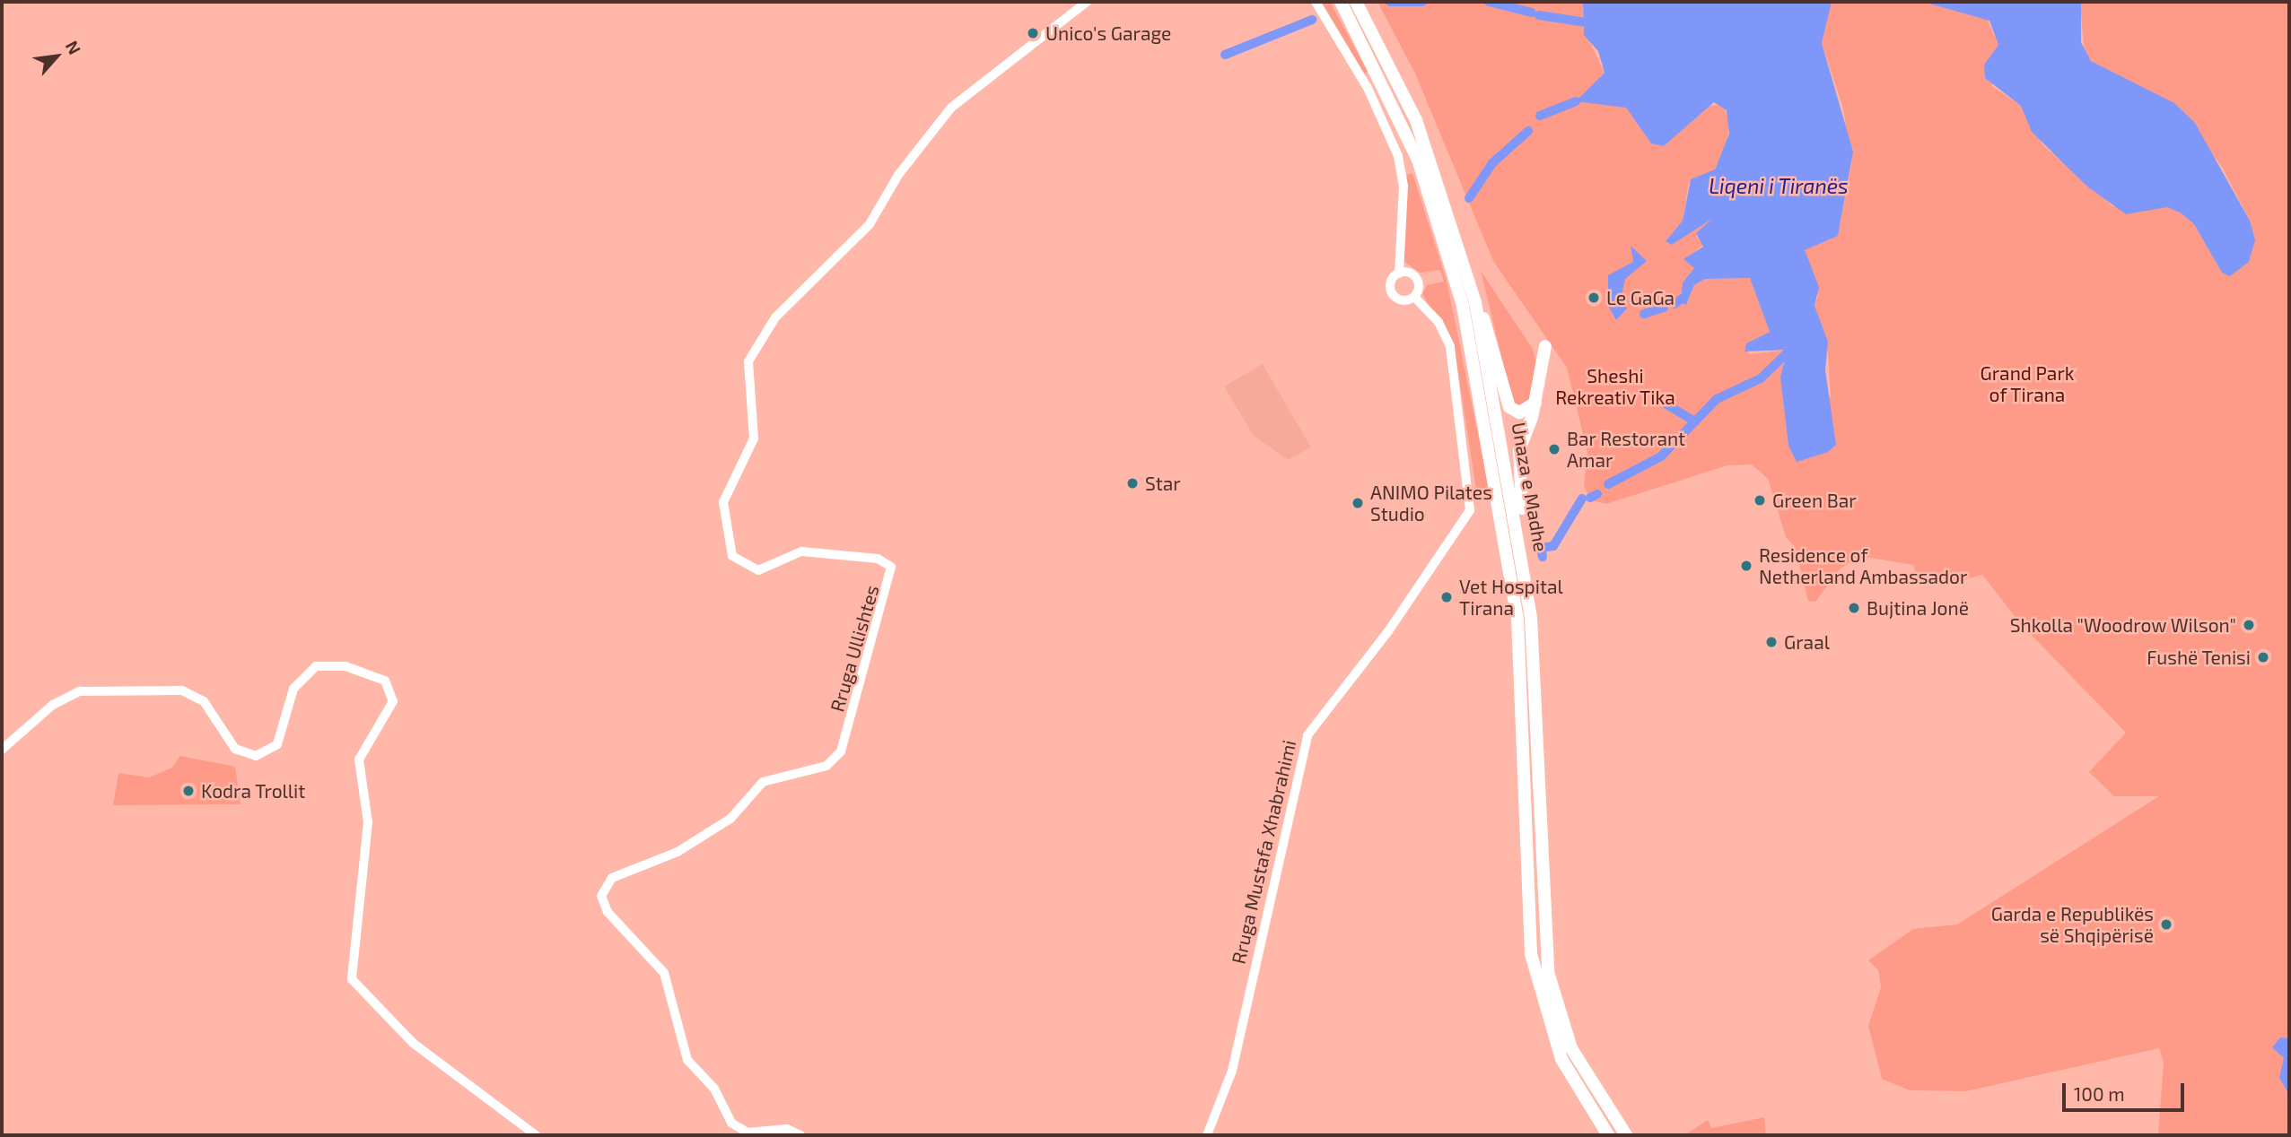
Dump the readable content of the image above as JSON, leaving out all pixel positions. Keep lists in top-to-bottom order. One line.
{"streets":{"highway":["Unaza e Madhe"],"street":["Rruga Ullishtes","Rruga Mustafa Xhabrahimi"]},"water":["Liqeni i Tiranës"],"parks":["Grand Park of Tirana","Sheshi Rekreativ Tika"],"places":["Unico's Garage","Le GaGa","Bar Restorant Amar","Star","Green Bar","ANIMO Pilates Studio","Residence of Netherland Ambassador","Vet Hospital Tirana","Bujtina Jonë","Shkolla \"Woodrow Wilson\"","Graal","Fushë Tenisi","Kodra Trollit","Garda e Republikës së Shqipërisë"],"scale_bar":"100 m","north":"top right"}
